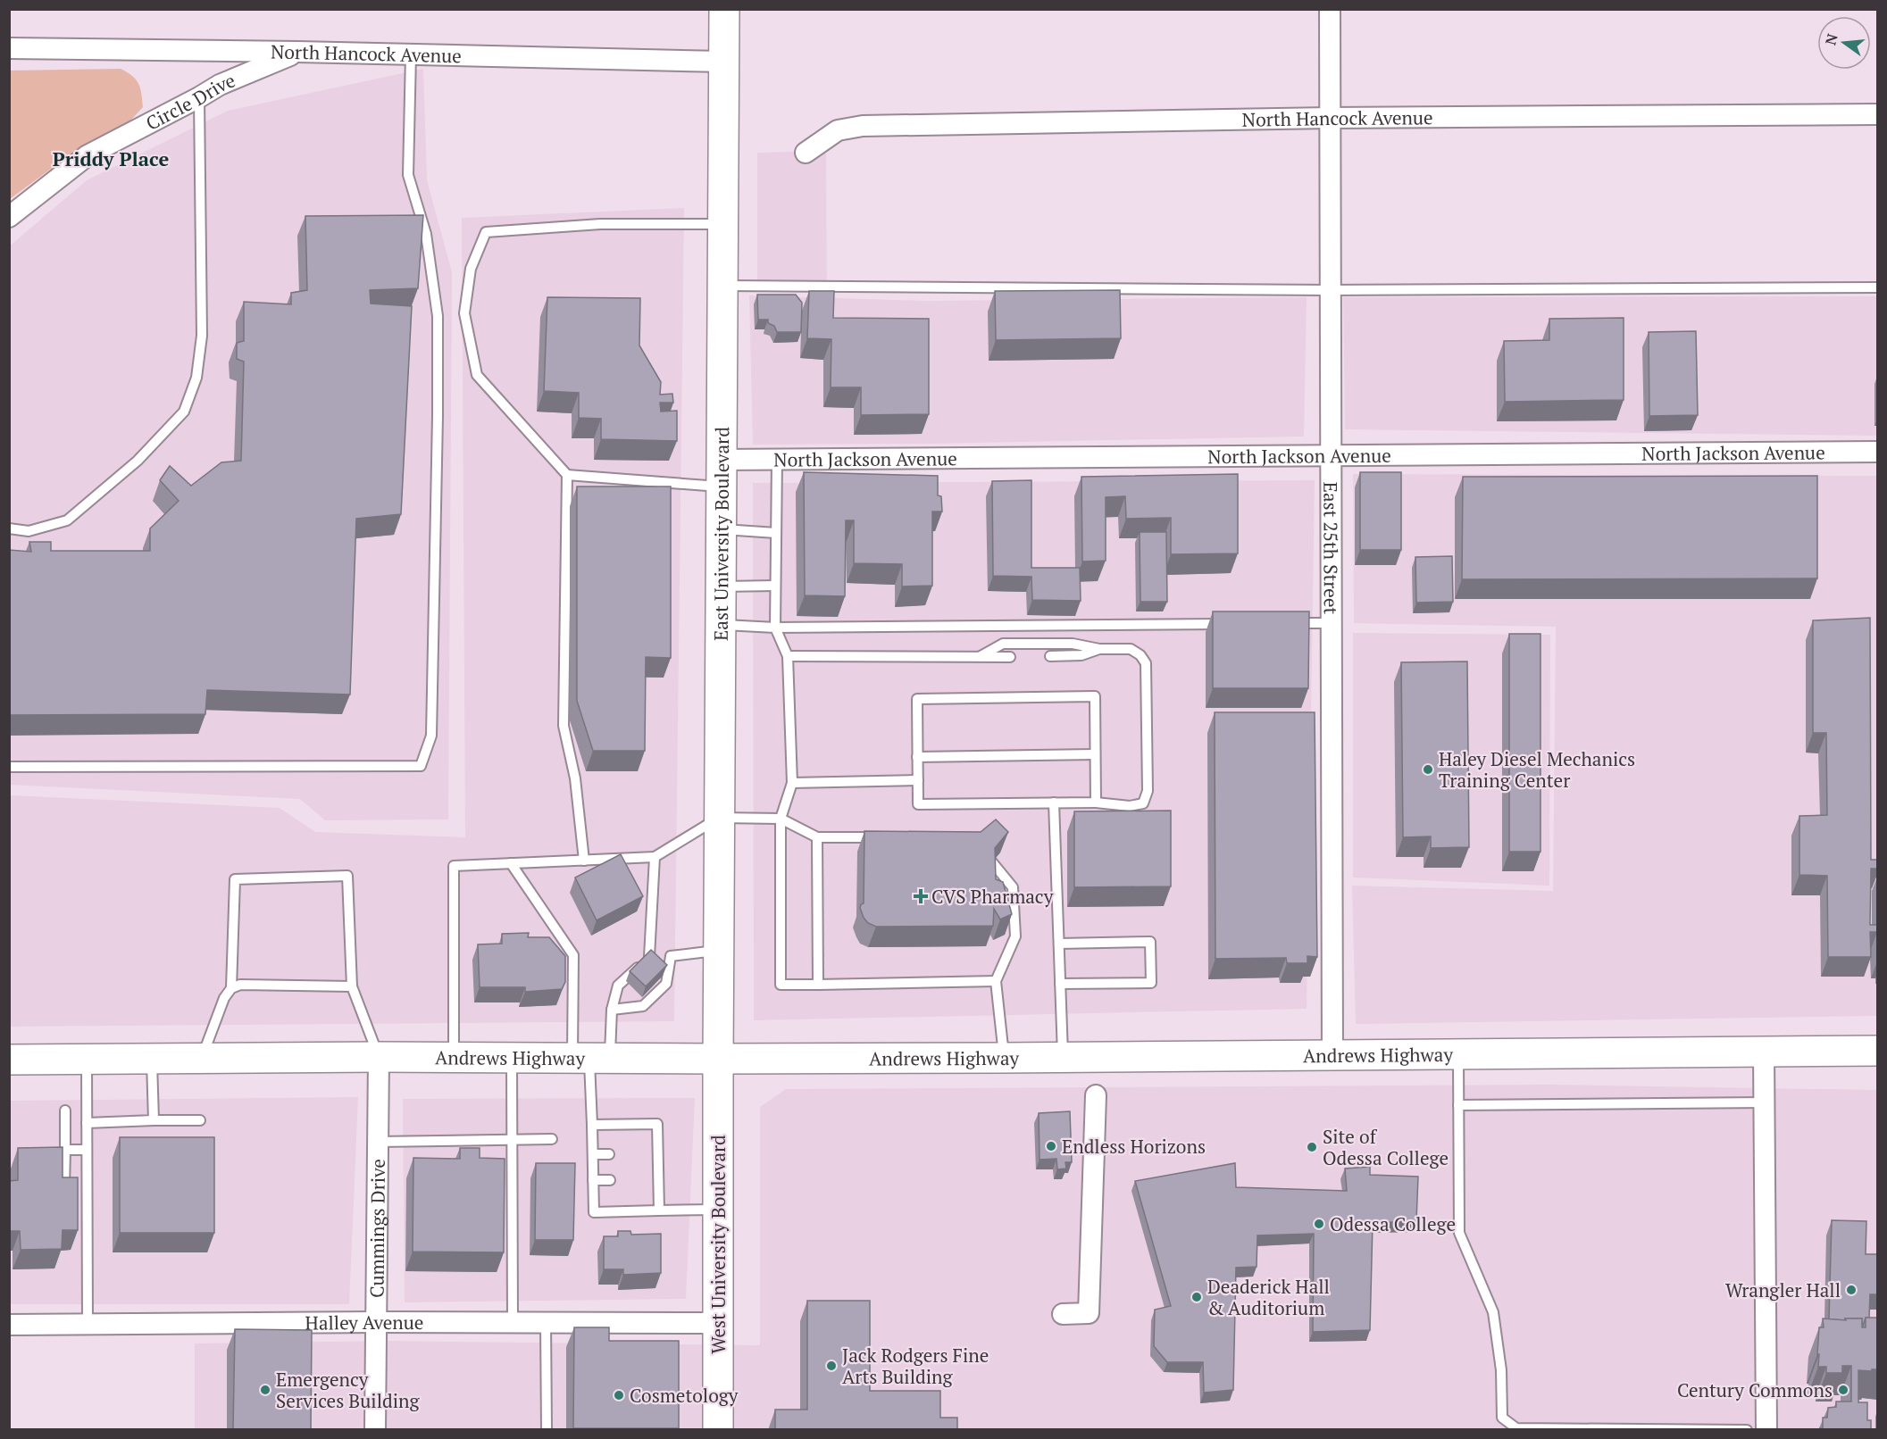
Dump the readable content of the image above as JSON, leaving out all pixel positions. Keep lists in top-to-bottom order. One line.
{"streets":{"main road":["East University Boulevard","Andrews Highway","West University Boulevard"],"street":["North Hancock Avenue","Circle Drive","North Jackson Avenue","East 25th Street","Cummings Drive","Halley Avenue"]},"crossings":[["North Hancock Avenue","Circle Drive"],["North Hancock Avenue","East University Boulevard"],["North Hancock Avenue","East 25th Street"],["North Jackson Avenue","East University Boulevard"],["North Jackson Avenue","East 25th Street"],["East University Boulevard","Andrews Highway"],["East University Boulevard","West University Boulevard"],["East 25th Street","Andrews Highway"],["Andrews Highway","Cummings Drive"],["Andrews Highway","West University Boulevard"],["Cummings Drive","Halley Avenue"],["West University Boulevard","Halley Avenue"]],"districts":["Priddy Place"],"places":{"other":["Haley Diesel Mechanics Training Center","Endless Horizons","Site of Odessa College","Odessa College","Wrangler Hall","Deaderick Hall & Auditorium","Jack Rodgers Fine Arts Building","Emergency Services Building","Century Commons","Cosmetology"],"health":["CVS Pharmacy"]},"north":"left"}
